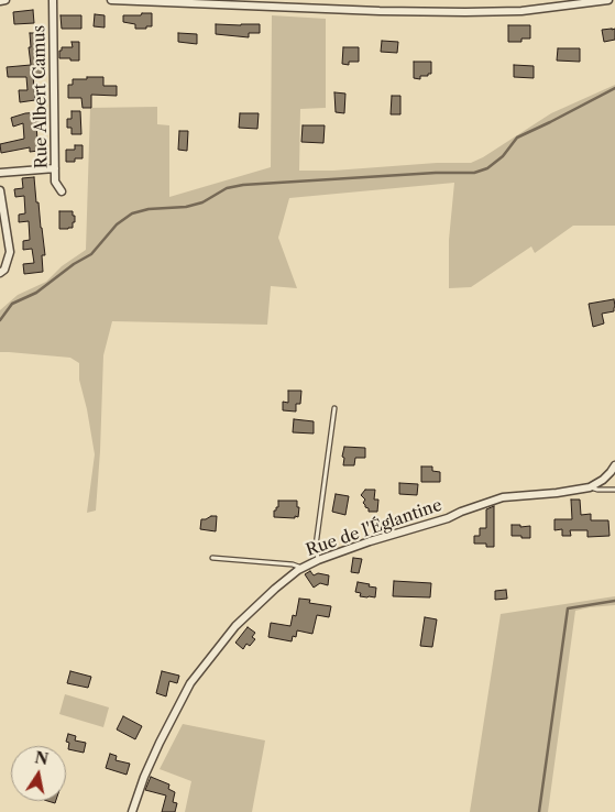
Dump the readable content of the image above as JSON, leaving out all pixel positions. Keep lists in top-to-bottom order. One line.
{"streets":{"street":["Rue Albert Camus","Rue de l'Églantine"]},"north":"top"}
